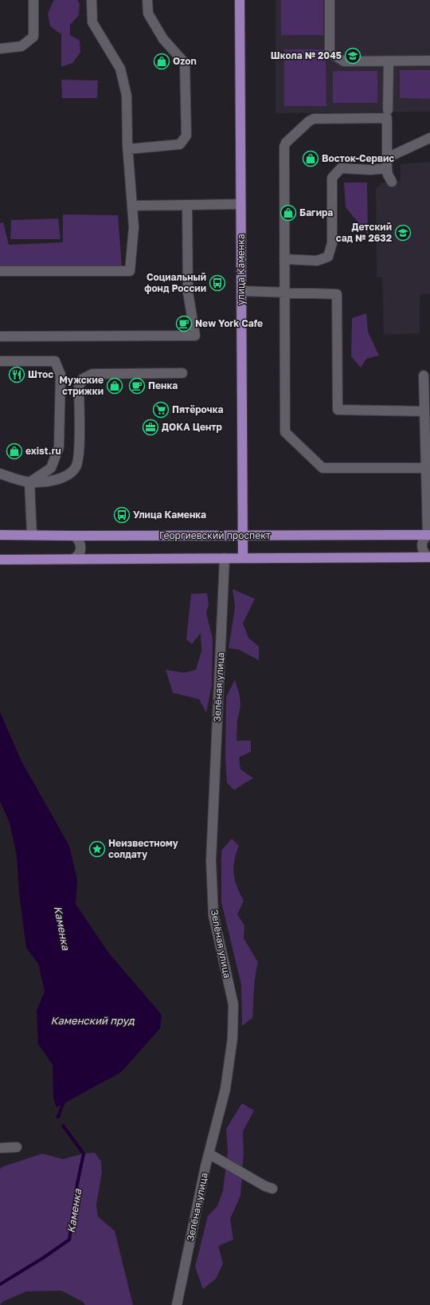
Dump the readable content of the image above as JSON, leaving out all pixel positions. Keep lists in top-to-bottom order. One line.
{"streets":{"main road":["улица Каменка","Георгиевский проспект"],"street":["Зелёная улица"]},"crossings":[["улица Каменка","Георгиевский проспект"]],"water":["Каменка","Каменский пруд"],"places":{"school or university":["Школа № 2045","Детский сад № 2632"],"shop":["Ozon","Восток-Сервис","Багира","Мужские стрижки","exist.ru"],"bus stop":["Социальный фонд России","Улица Каменка"],"cafe":["New York Cafe","Пенка"],"restaurant":["Штос"],"supermarket":["Пятёрочка"],"office":["ДОКА Центр"],"place":["Неизвестному солдату"]}}
